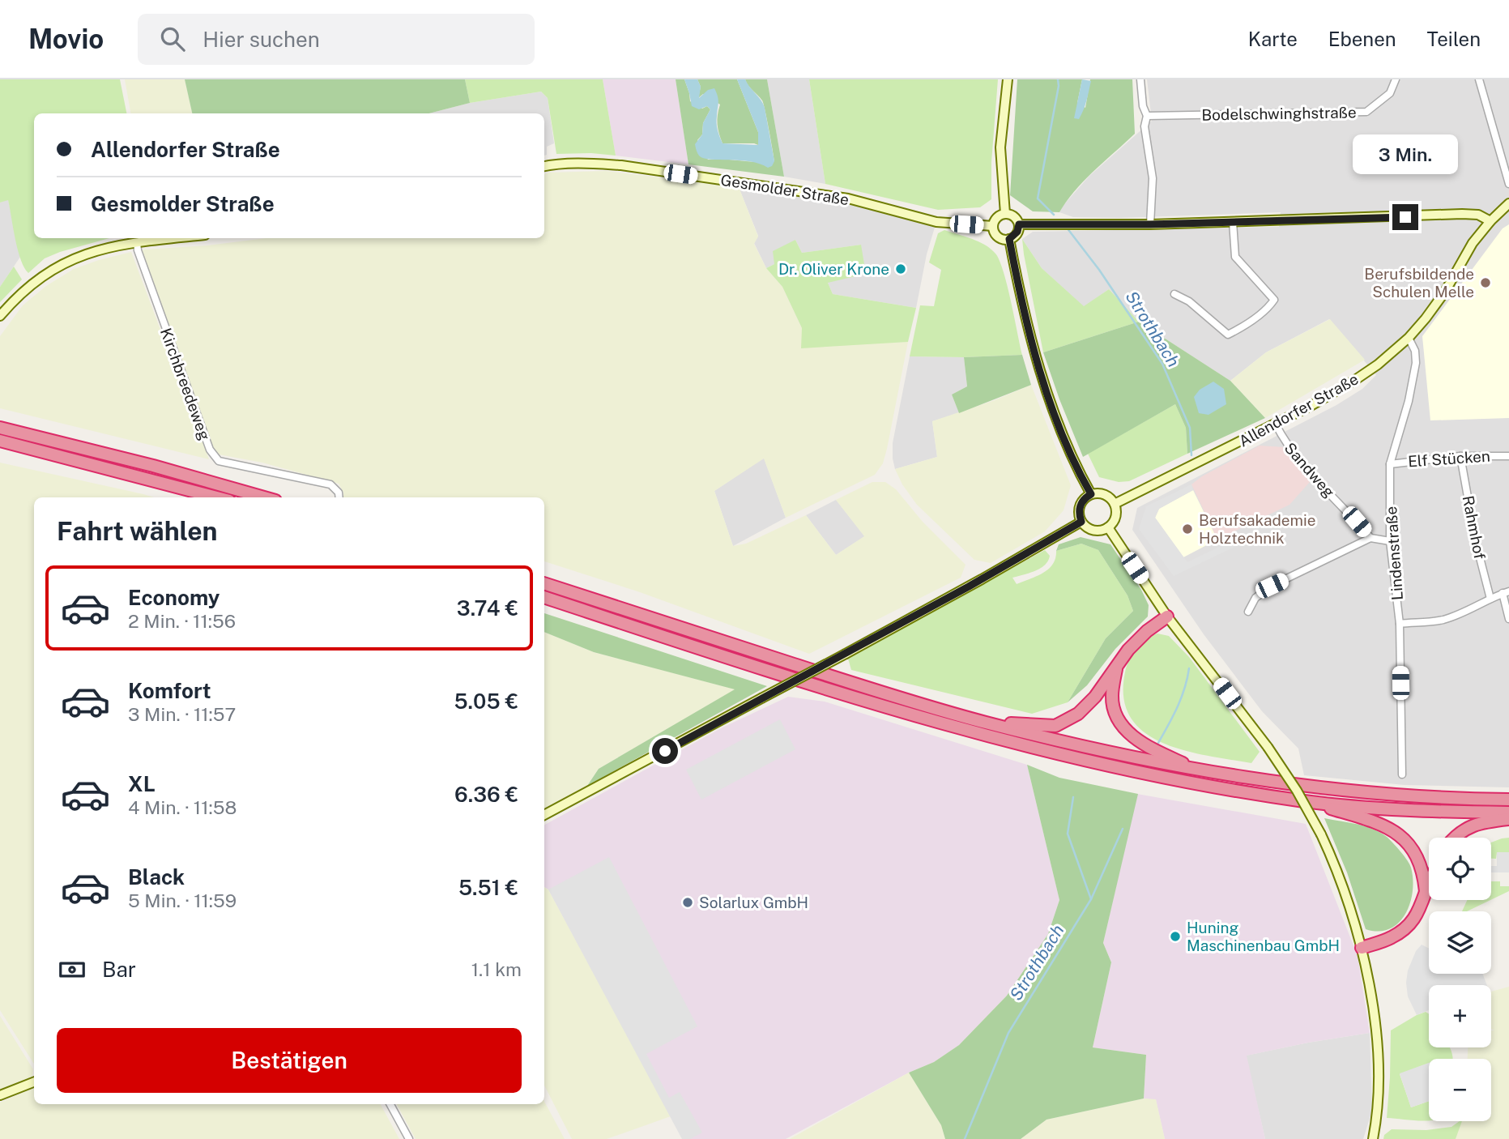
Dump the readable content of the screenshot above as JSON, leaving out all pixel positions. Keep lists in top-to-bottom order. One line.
{"streets":{"main road":["Gesmolder Straße","Allendorfer Straße"],"street":["Bodelschwinghstraße","Kirchbreedeweg","Elf Stücken","Sandweg","Rahmhof","Lindenstraße"]},"crossings":[["Allendorfer Straße","Sandweg"],["Allendorfer Straße","Lindenstraße"],["Elf Stücken","Rahmhof"],["Elf Stücken","Lindenstraße"]],"water":["Strothbach"],"places":["Dr. Oliver Krone","Berufsbildende Schulen Melle","Berufsakademie Holztechnik","Solarlux GmbH","Huning Maschinenbau GmbH"],"page":{"header":"Movio","search":"Hier suchen","nav":["Karte","Ebenen","Teilen"],"banner":["Allendorfer Straße","Gesmolder Straße"],"bubble":"3 Min.","heading":"Fahrt wählen","list":[{"name":"Economy","note":"2 Min. · 11:56","value":"3.74 €"},{"name":"Komfort","note":"3 Min. · 11:57","value":"5.05 €"},{"name":"XL","note":"4 Min. · 11:58","value":"6.36 €"},{"name":"Black","note":"5 Min. · 11:59","value":"5.51 €"}],"map_buttons":["+","−"],"pay":["Bar","1.1 km"],"buttons":"Bestätigen"}}
